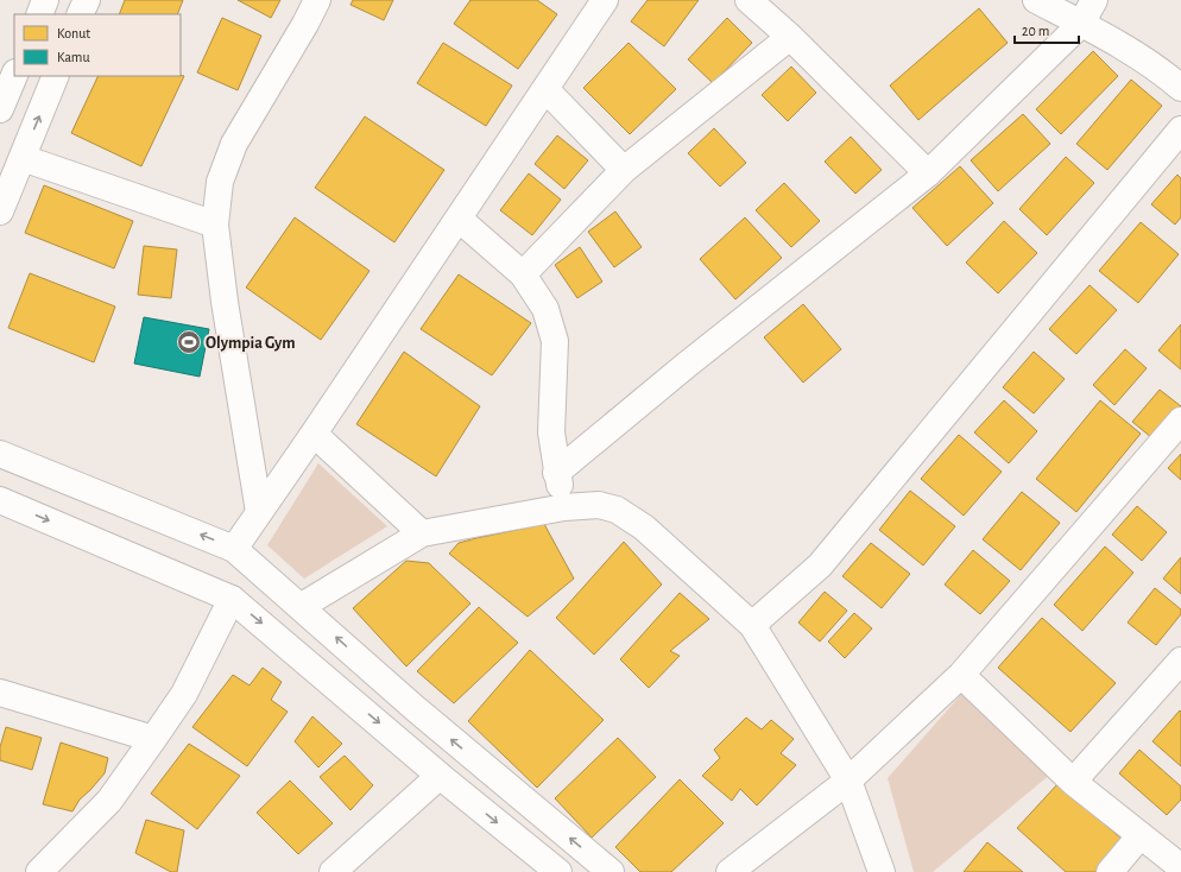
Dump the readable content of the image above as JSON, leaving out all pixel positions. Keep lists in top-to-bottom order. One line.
{"places":{"sports":["Olympia Gym"]},"legend":["Konut","Kamu"],"scale_bar":"20 m"}
